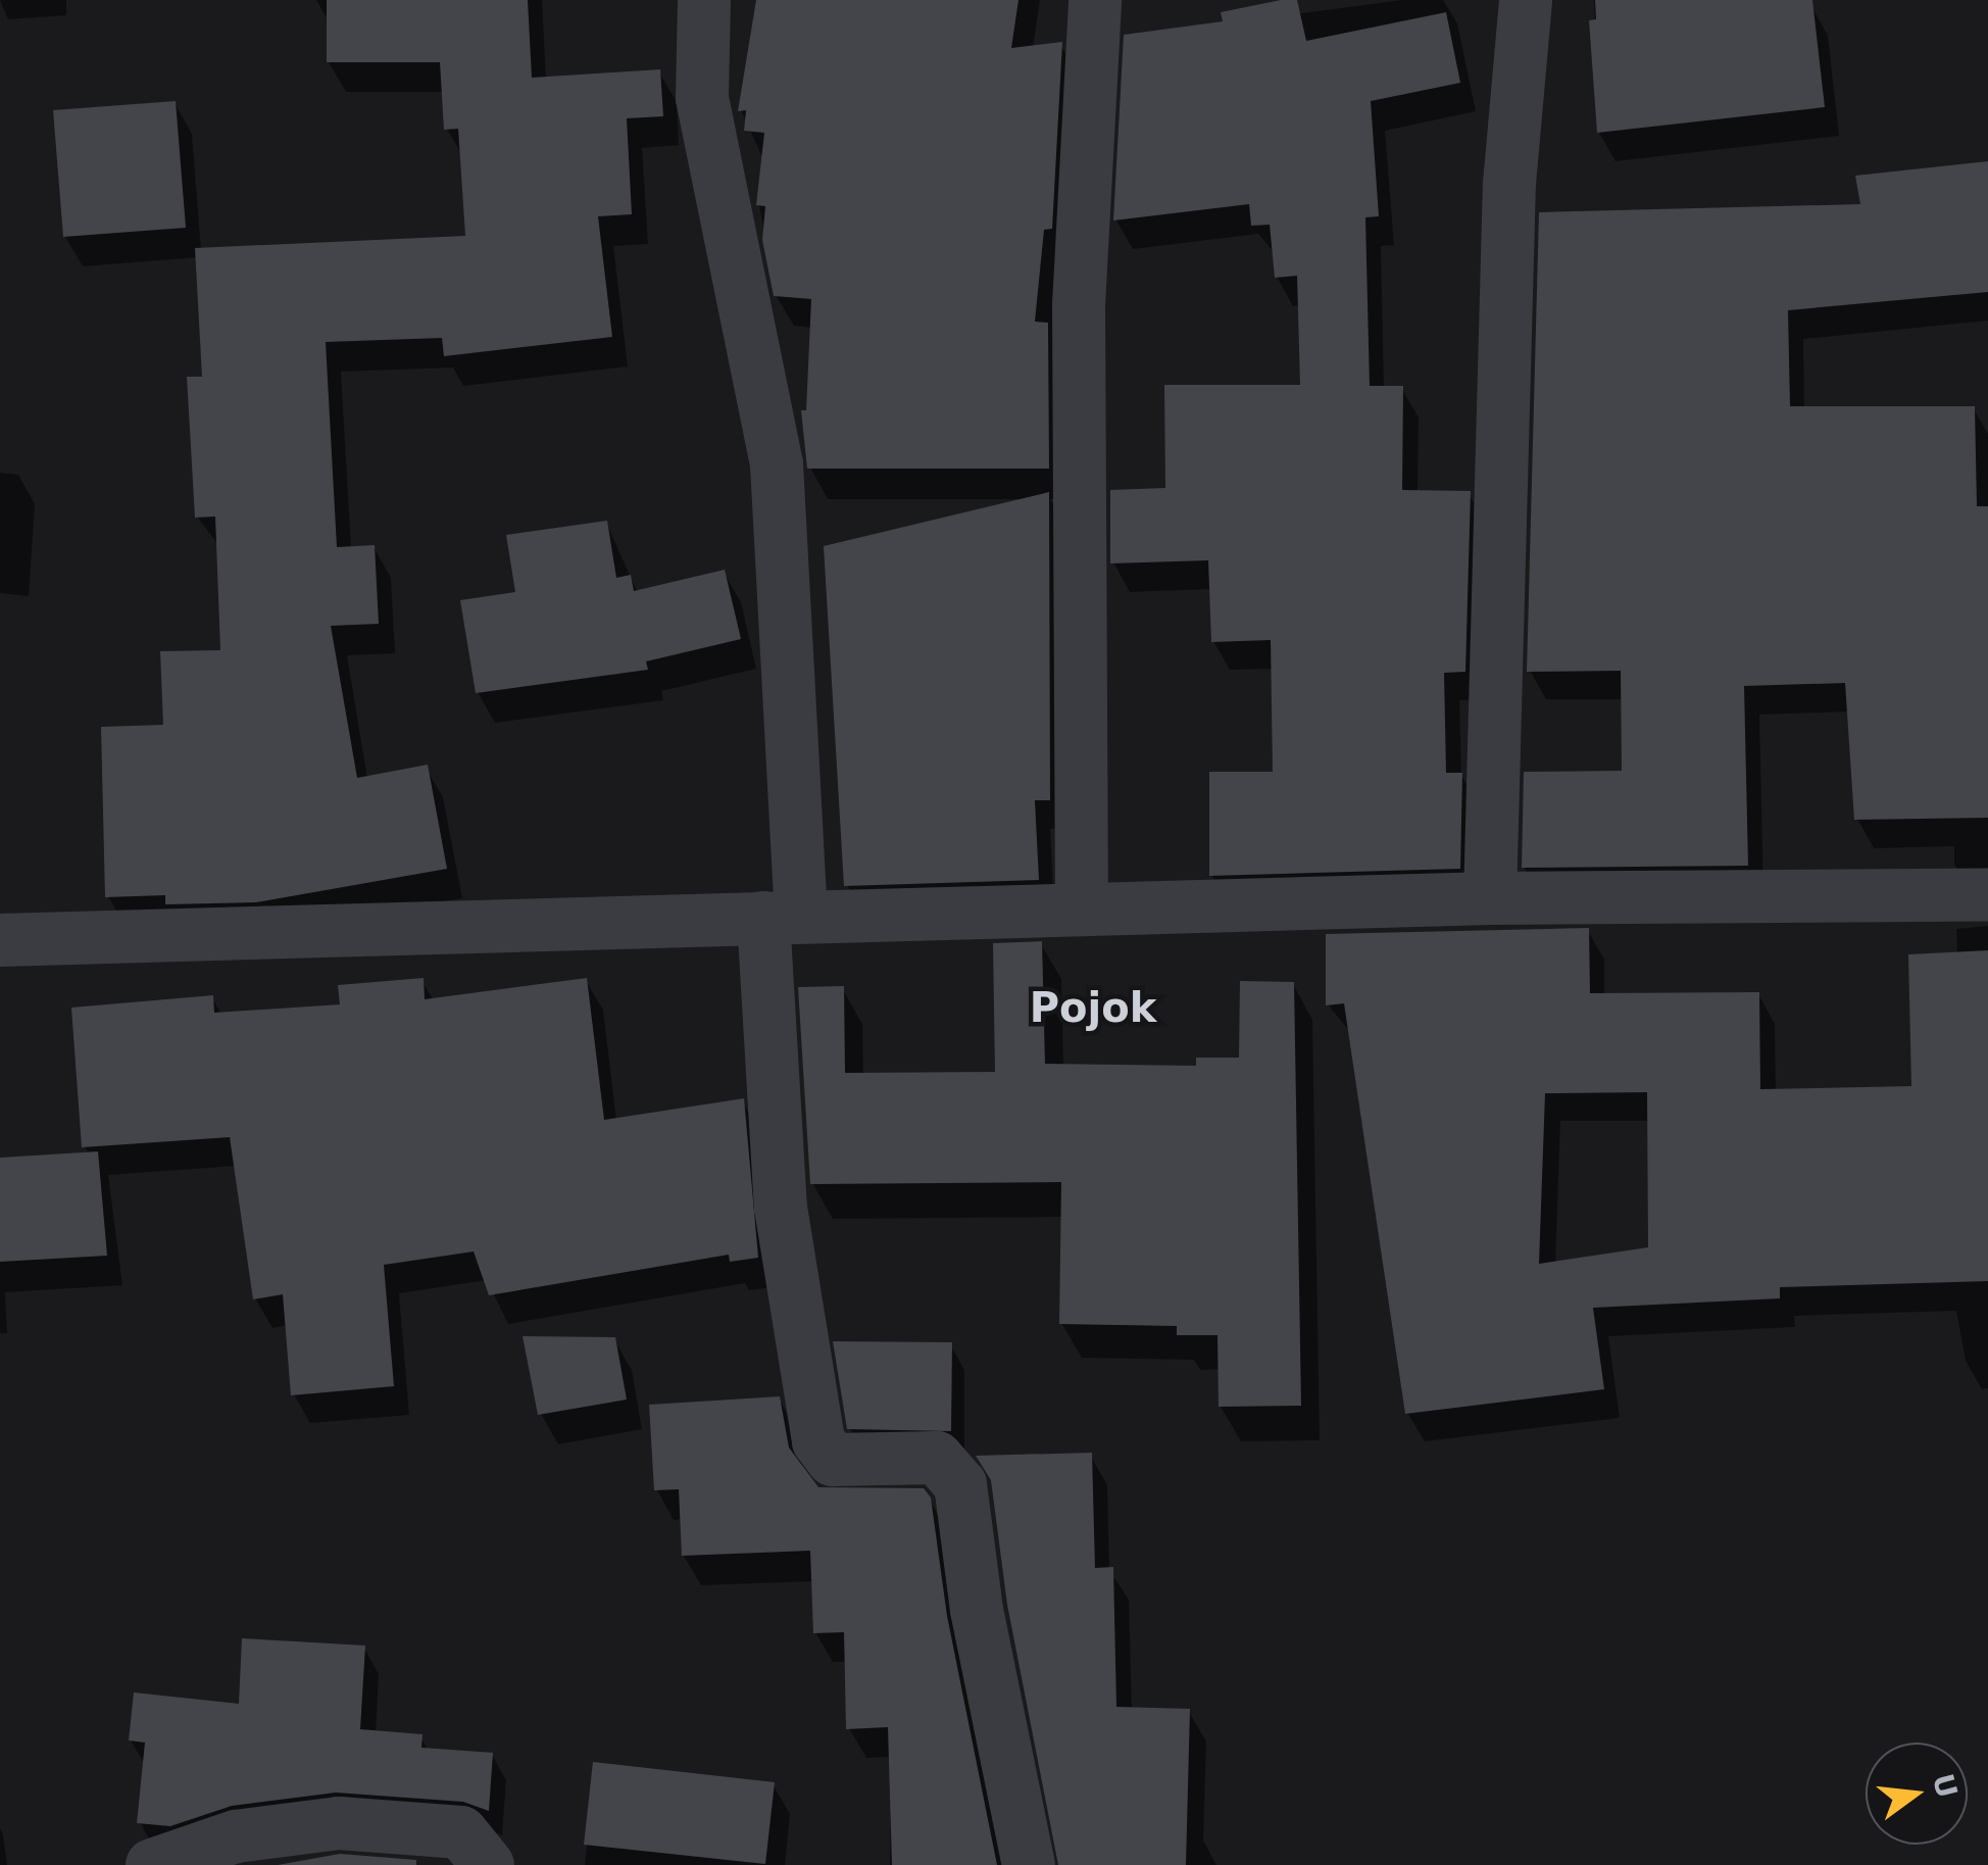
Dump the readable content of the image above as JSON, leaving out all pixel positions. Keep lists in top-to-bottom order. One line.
{"districts":["Pojok"],"north":"right"}
